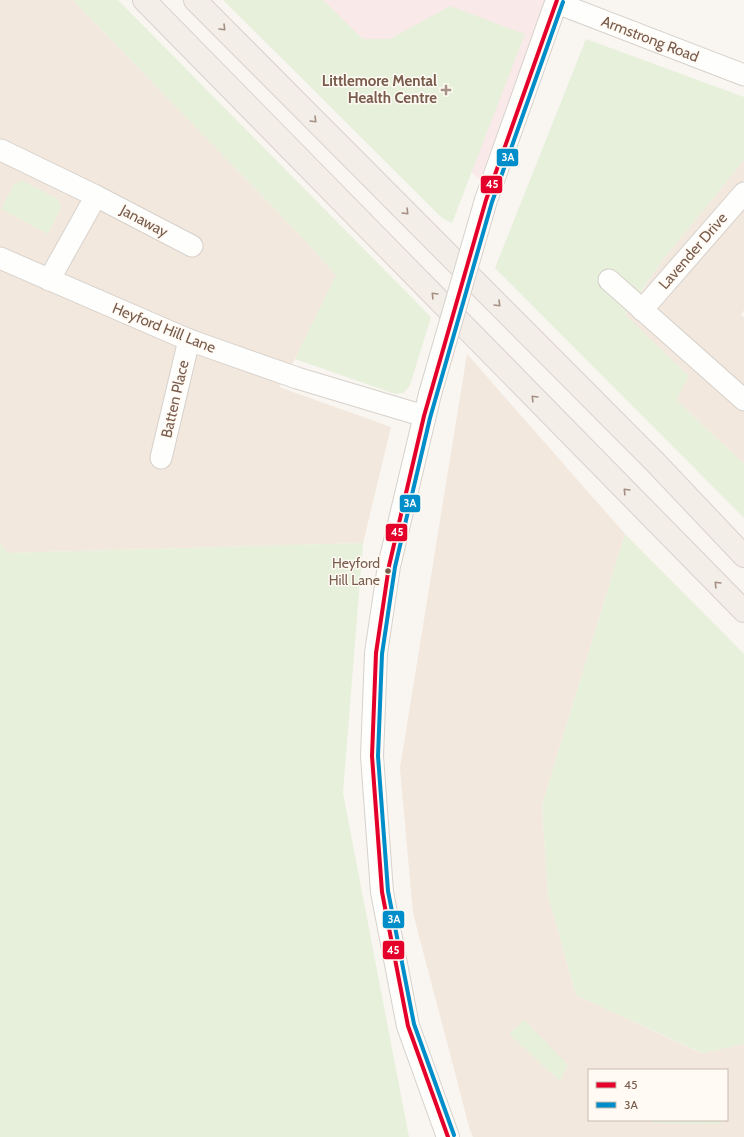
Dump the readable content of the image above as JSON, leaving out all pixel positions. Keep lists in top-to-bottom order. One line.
{"streets":{"street":["Armstrong Road","Janaway","Lavender Drive","Heyford Hill Lane","Batten Place"]},"crossings":[["Heyford Hill Lane","Batten Place"]],"places":{"health":["Littlemore Mental Health Centre"],"other":["Heyford Hill Lane"]},"lines":["transit line 45","transit line 3A"],"legend":["45","3A"]}
